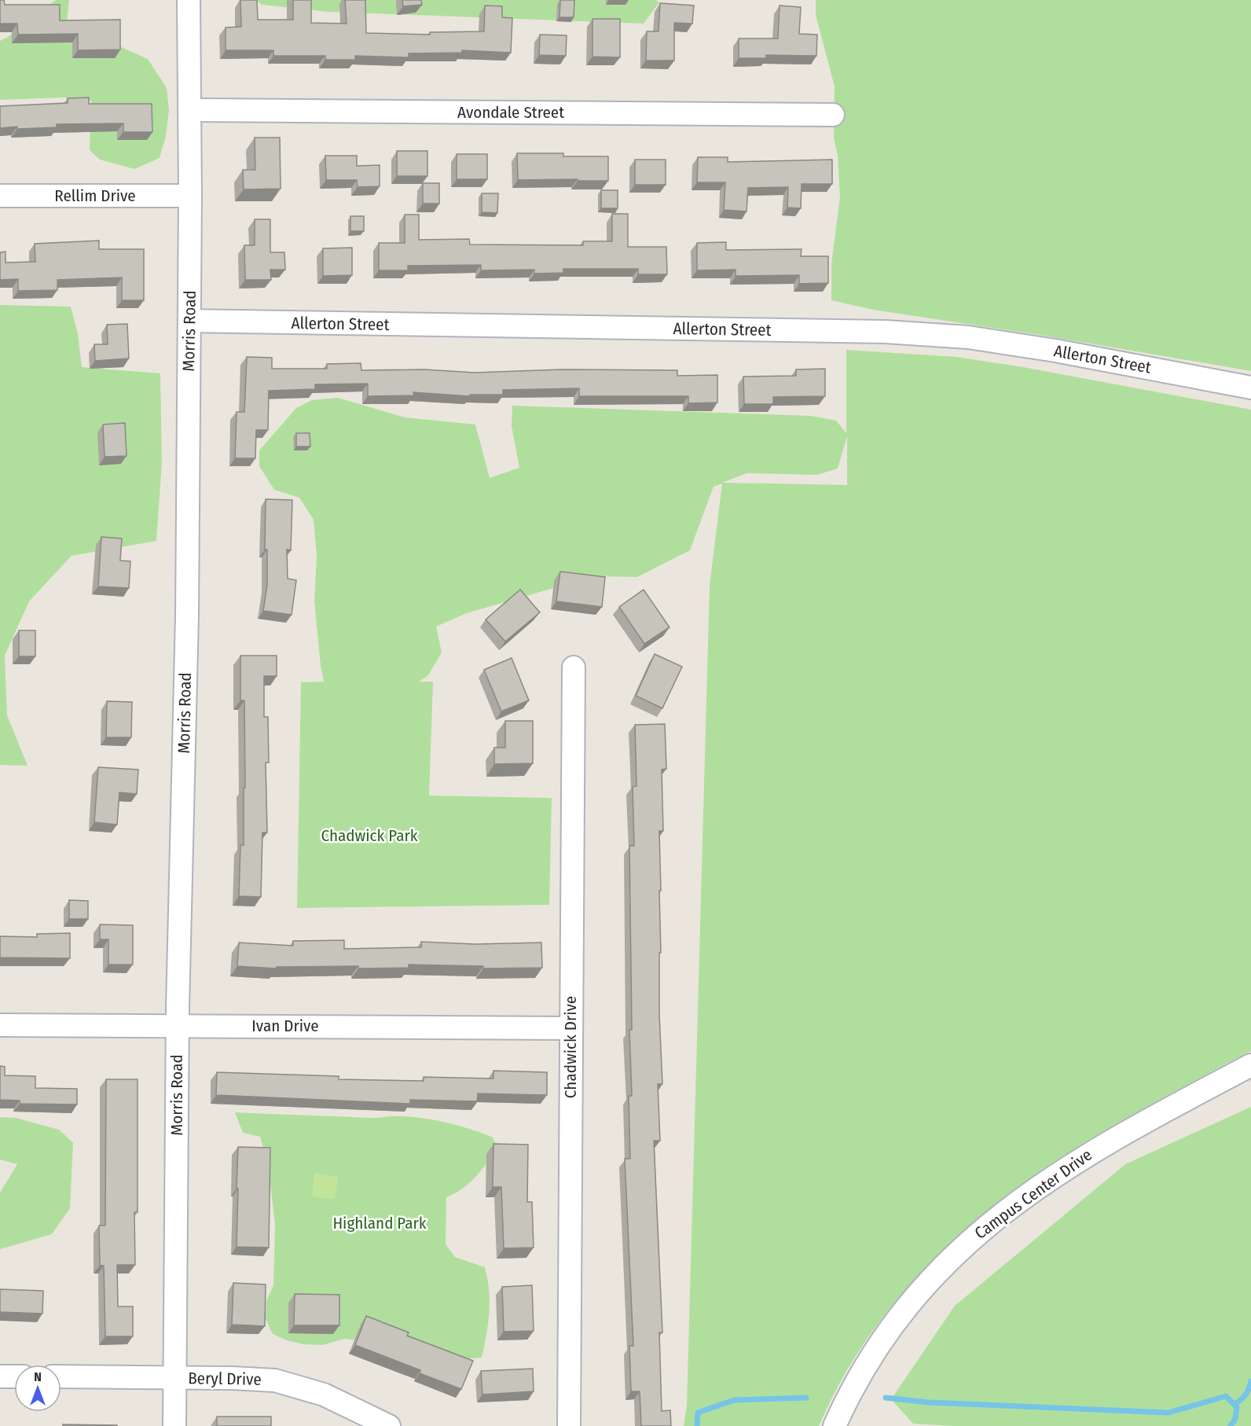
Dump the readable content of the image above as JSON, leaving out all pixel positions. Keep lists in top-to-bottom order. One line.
{"streets":{"street":["Avondale Street","Rellim Drive","Allerton Street","Morris Road","Ivan Drive","Chadwick Drive","Campus Center Drive","Beryl Drive"]},"crossings":[["Avondale Street","Morris Road"],["Rellim Drive","Morris Road"],["Allerton Street","Morris Road"],["Morris Road","Ivan Drive"],["Morris Road","Beryl Drive"],["Ivan Drive","Chadwick Drive"]],"parks":["Chadwick Park","Highland Park"],"north":"top"}
